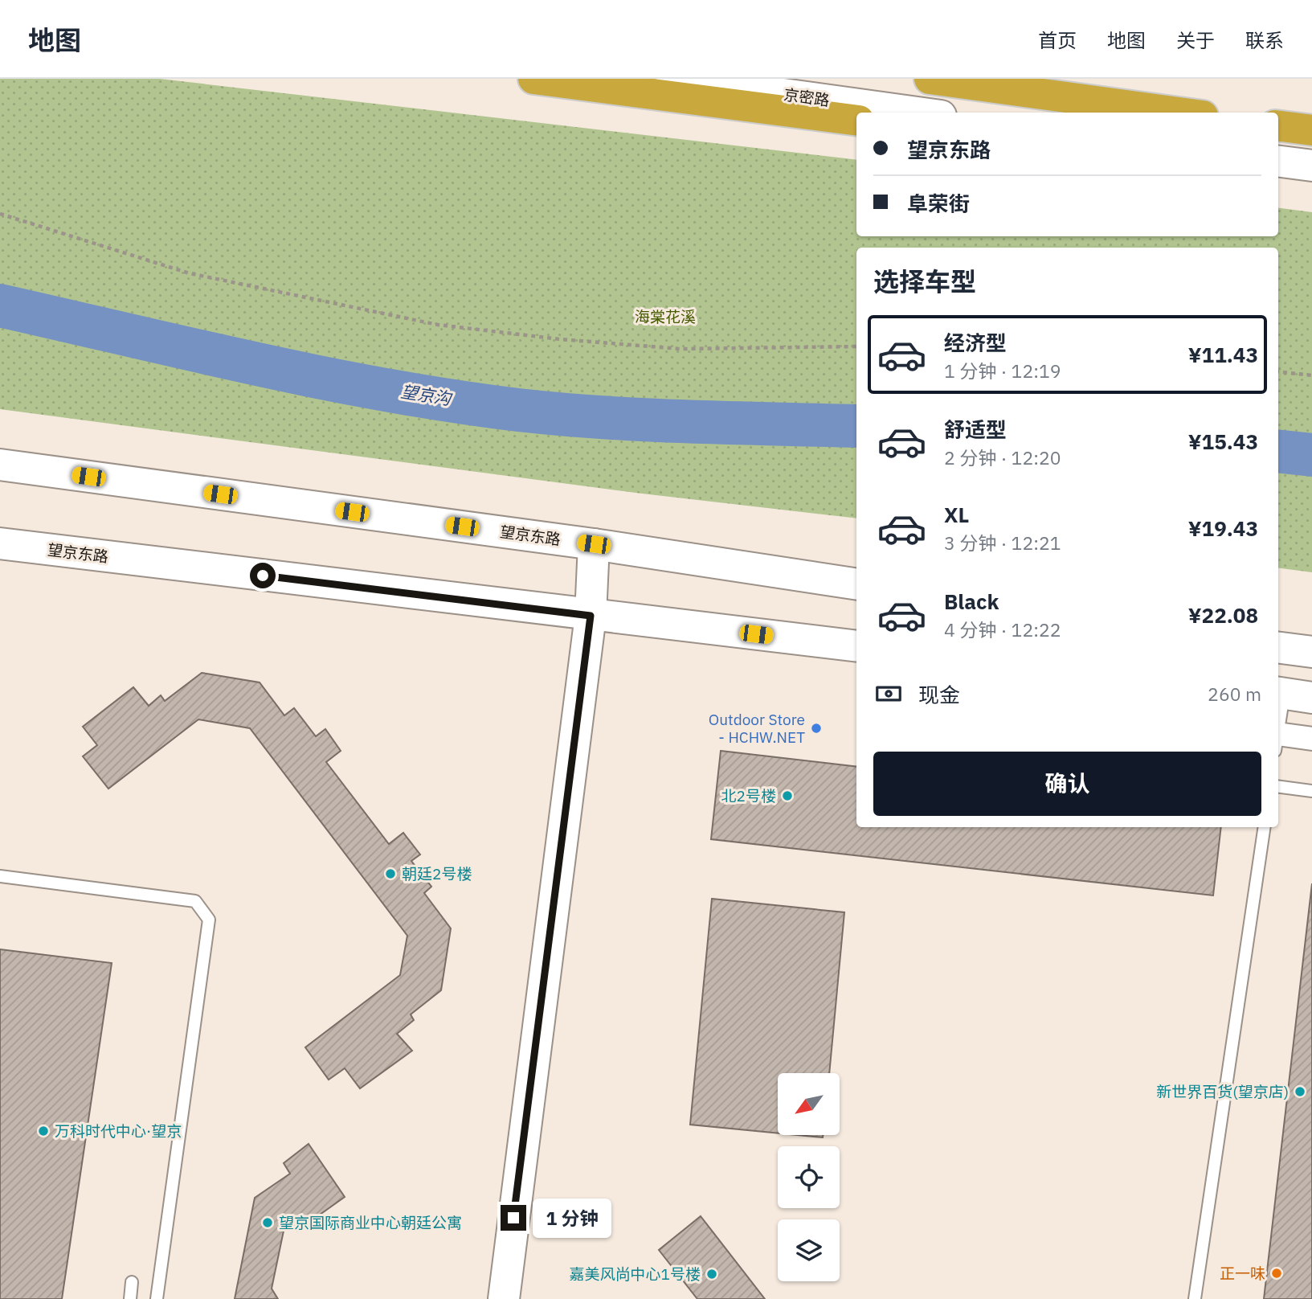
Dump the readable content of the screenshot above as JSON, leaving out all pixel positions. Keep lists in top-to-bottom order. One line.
{"streets":{"main road":["京密路","望京东路"]},"water":["望京沟"],"parks":["海棠花溪"],"places":["Outdoor Store - HCHW.NET","北2号楼","朝廷2号楼","新世界百货(望京店)","万科时代中心·望京","望京国际商业中心朝廷公寓","正一味","嘉美风尚中心1号楼"],"north":"bottom left","page":{"header":"地图","nav":["首页","地图","关于","联系"],"banner":["望京东路","阜荣街"],"heading":"选择车型","list":[{"name":"经济型","note":"1 分钟 · 12:19","value":"¥11.43"},{"name":"舒适型","note":"2 分钟 · 12:20","value":"¥15.43"},{"name":"XL","note":"3 分钟 · 12:21","value":"¥19.43"},{"name":"Black","note":"4 分钟 · 12:22","value":"¥22.08"}],"pay":["现金","260 m"],"buttons":"确认","bubble":"1 分钟"}}
